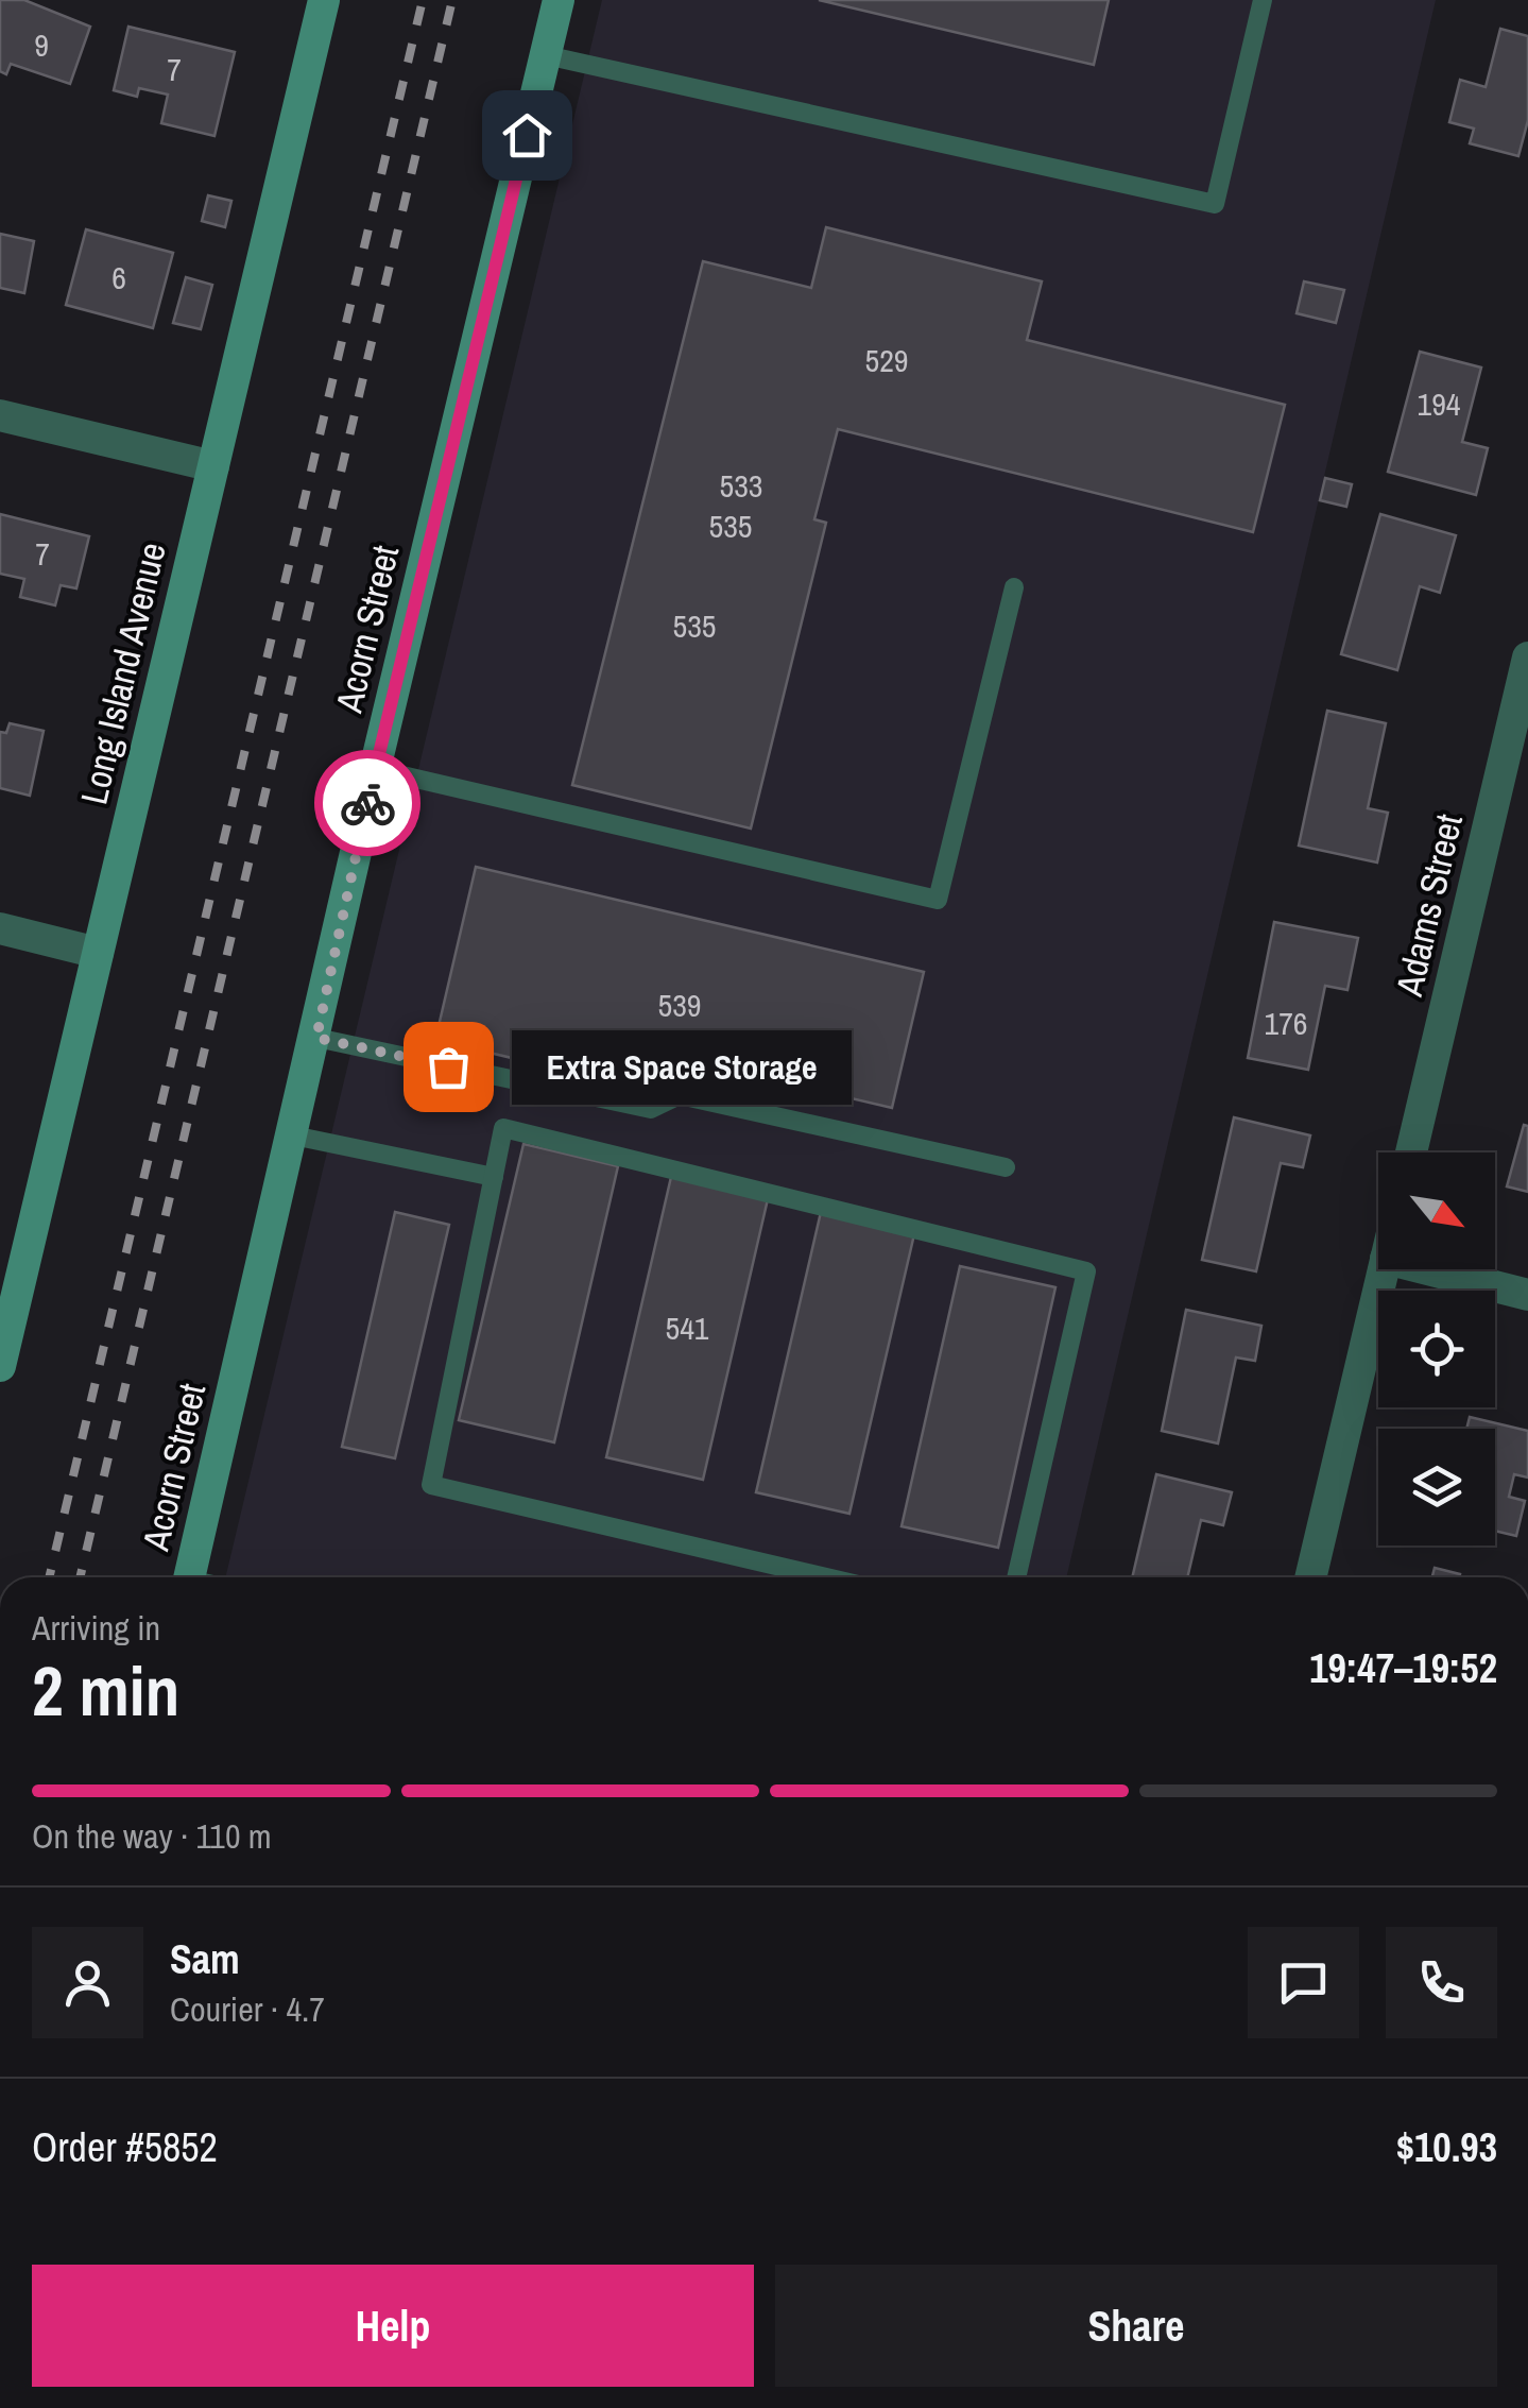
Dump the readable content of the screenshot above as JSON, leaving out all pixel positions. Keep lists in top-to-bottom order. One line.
{"streets":{"street":["Acorn Street","Long Island Avenue","Adams Street"]},"places":["Extra Space Storage"],"house_numbers":["9","7","6","529","194","533","535","7","535","539","176","541"],"north":"bottom right","page":{"bubble":"Extra Space Storage","heading":["2 min","Arriving in","19:47–19:52"],"panel":["Sam","Courier · 4.7","Order #5852","$10.93"],"bar":"On the way · 110 m","buttons":["Help","Share"]}}
